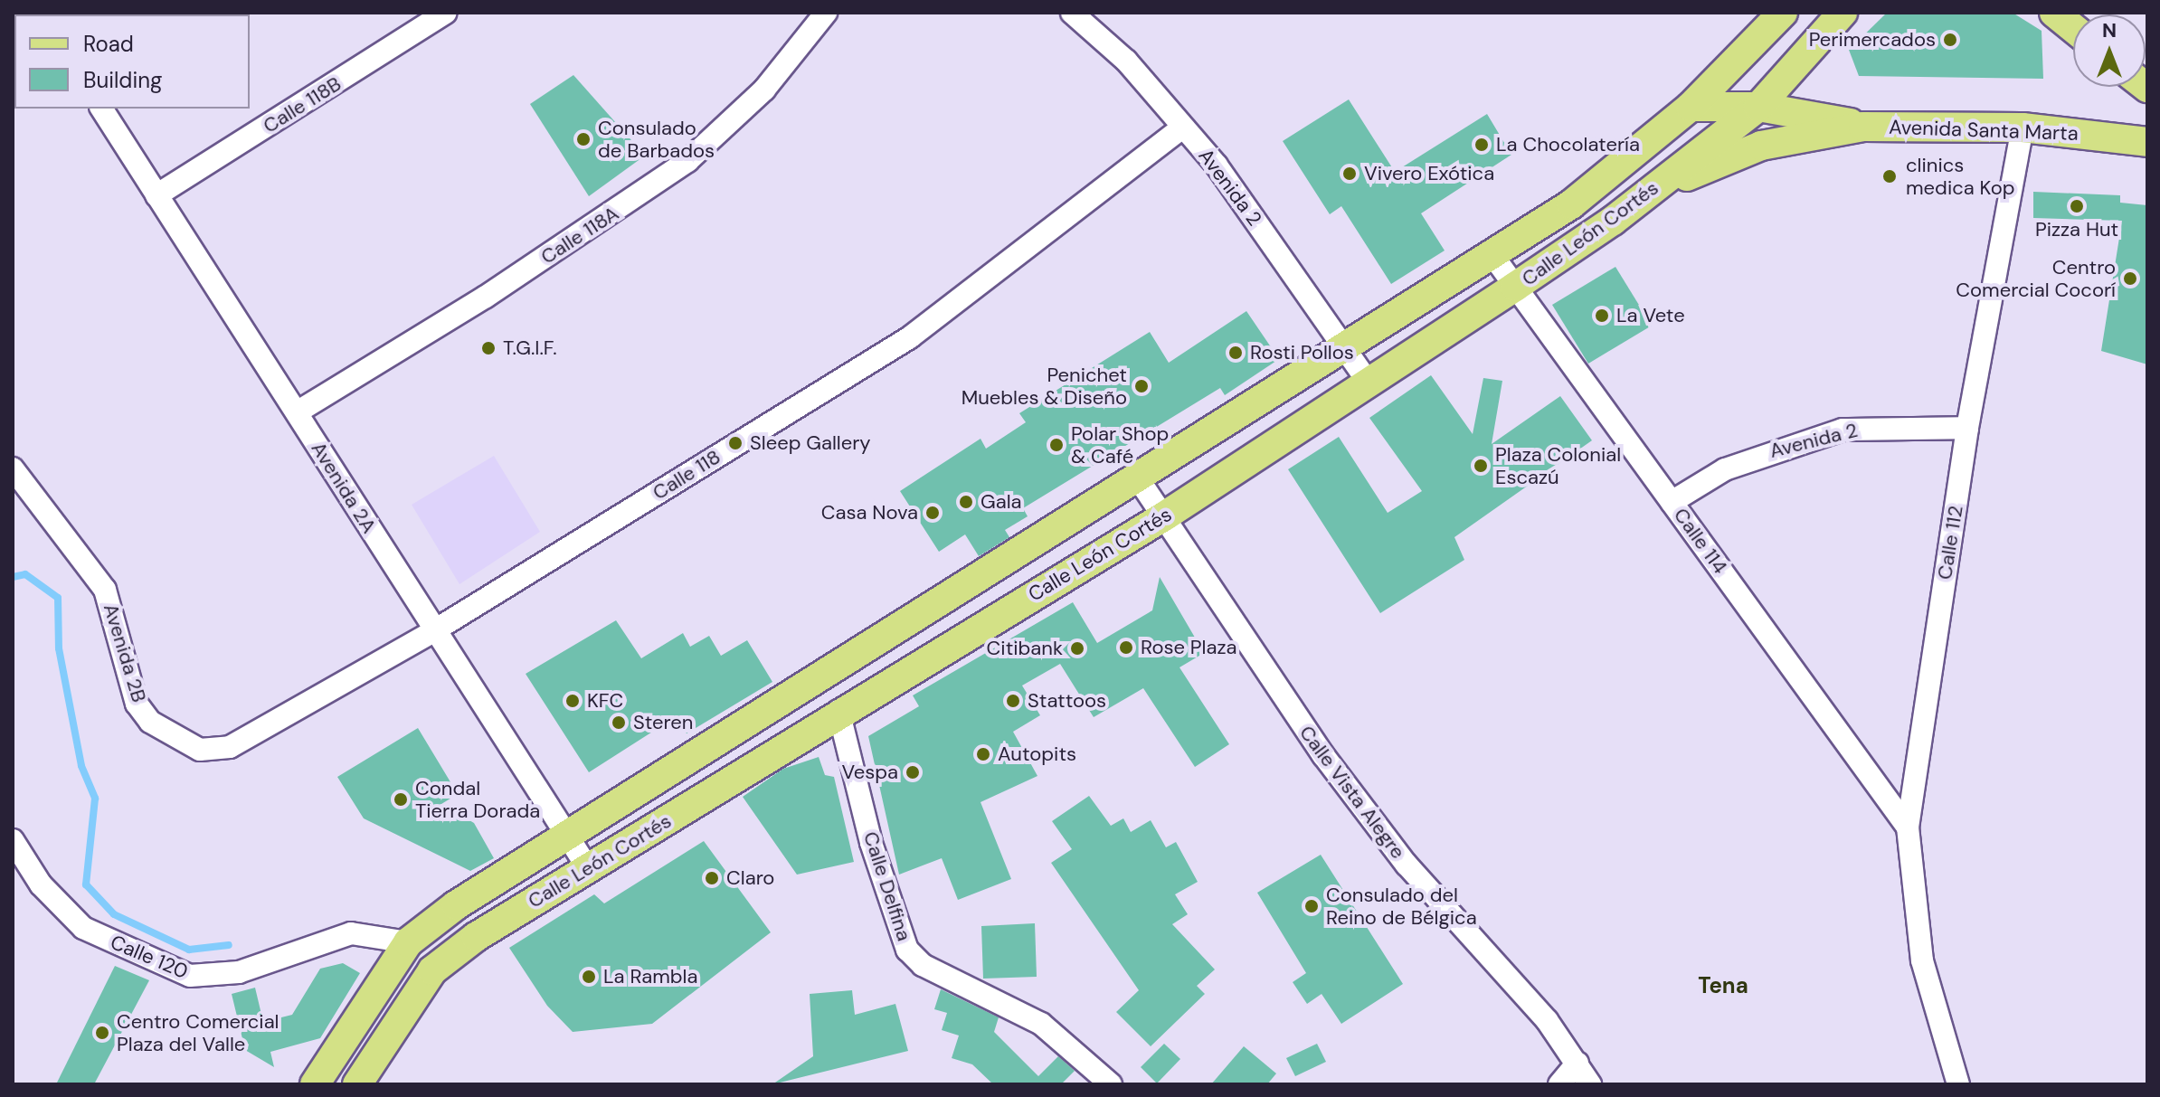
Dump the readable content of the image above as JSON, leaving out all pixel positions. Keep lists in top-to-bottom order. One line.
{"streets":{"main road":["Avenida Santa Marta","Calle León Cortés"],"street":["Calle 118B","Avenida 2","Calle 118A","Calle 118","Avenida 2A","Calle 114","Calle 112","Avenida 2B","Calle Vista Alegre","Calle Delfina","Calle 120"]},"crossings":[["Calle 118B","Avenida 2A"],["Avenida Santa Marta","Calle León Cortés"],["Avenida Santa Marta","Calle 112"],["Avenida 2","Calle León Cortés"],["Avenida 2","Calle 118"],["Avenida 2","Calle 114"],["Avenida 2","Calle 112"],["Calle León Cortés","Avenida 2A"],["Calle León Cortés","Calle 114"],["Calle León Cortés","Calle Vista Alegre"],["Calle León Cortés","Calle Delfina"],["Calle León Cortés","Calle 120"],["Calle 118A","Avenida 2A"],["Calle 118","Avenida 2A"],["Calle 118","Avenida 2B"],["Calle 114","Calle 112"]],"districts":["Tena"],"places":["Perimercados","Consulado de Barbados","La Chocolatería","Vivero Exótica","clinics medica Kop","Pizza Hut","Centro Comercial Cocorí","La Vete","T.G.I.F.","Rosti Pollos","Penichet Muebles & Diseño","Sleep Gallery","Polar Shop & Café","Plaza Colonial Escazú","Gala","Casa Nova","Rose Plaza","Citibank","KFC","Stattoos","Steren","Autopits","Vespa","Condal Tierra Dorada","Claro","Consulado del Reino de Bélgica","La Rambla","Centro Comercial Plaza del Valle"],"legend":["Road","Building"],"north":"top"}
